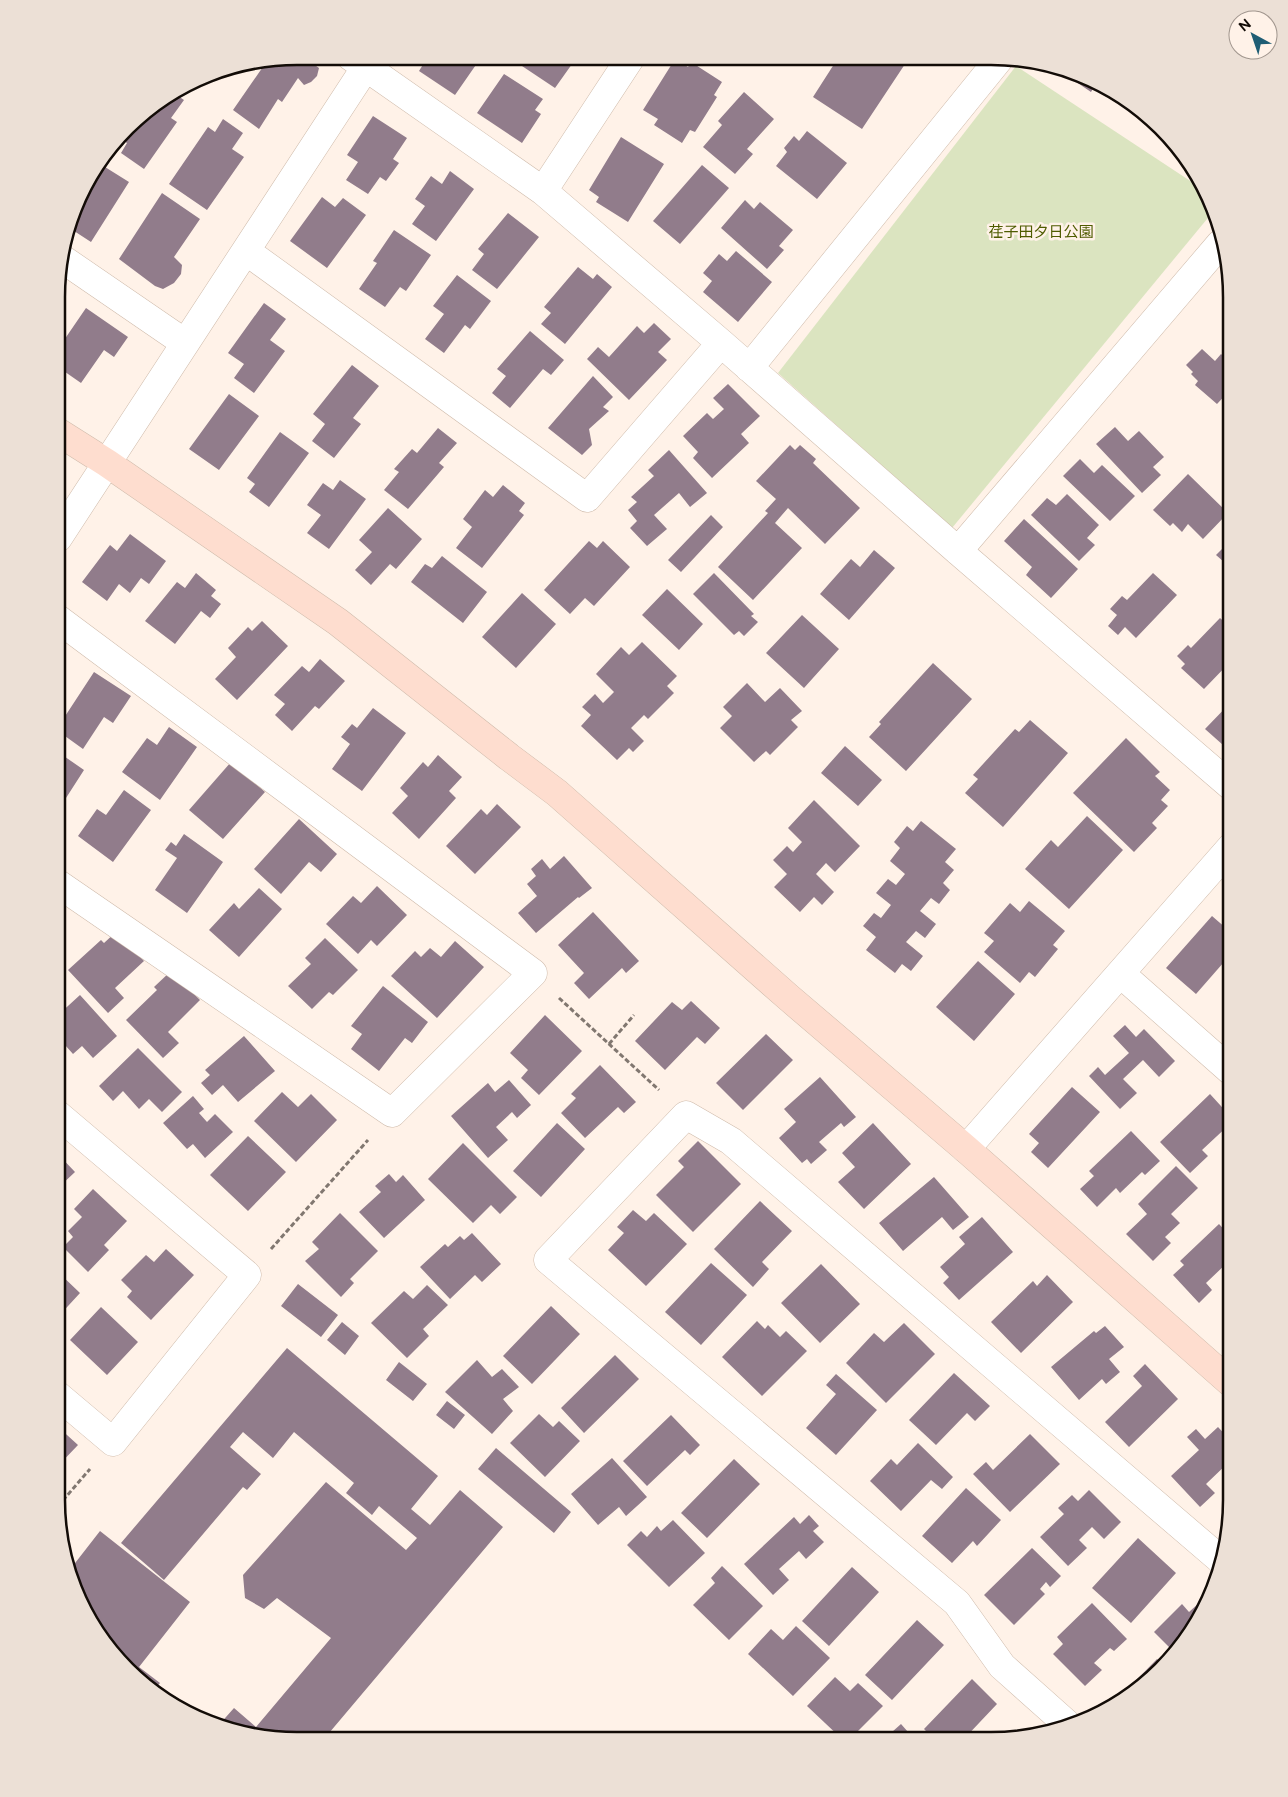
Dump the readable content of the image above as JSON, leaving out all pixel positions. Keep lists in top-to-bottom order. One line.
{"parks":["荏子田夕日公園"],"north":"top left"}
